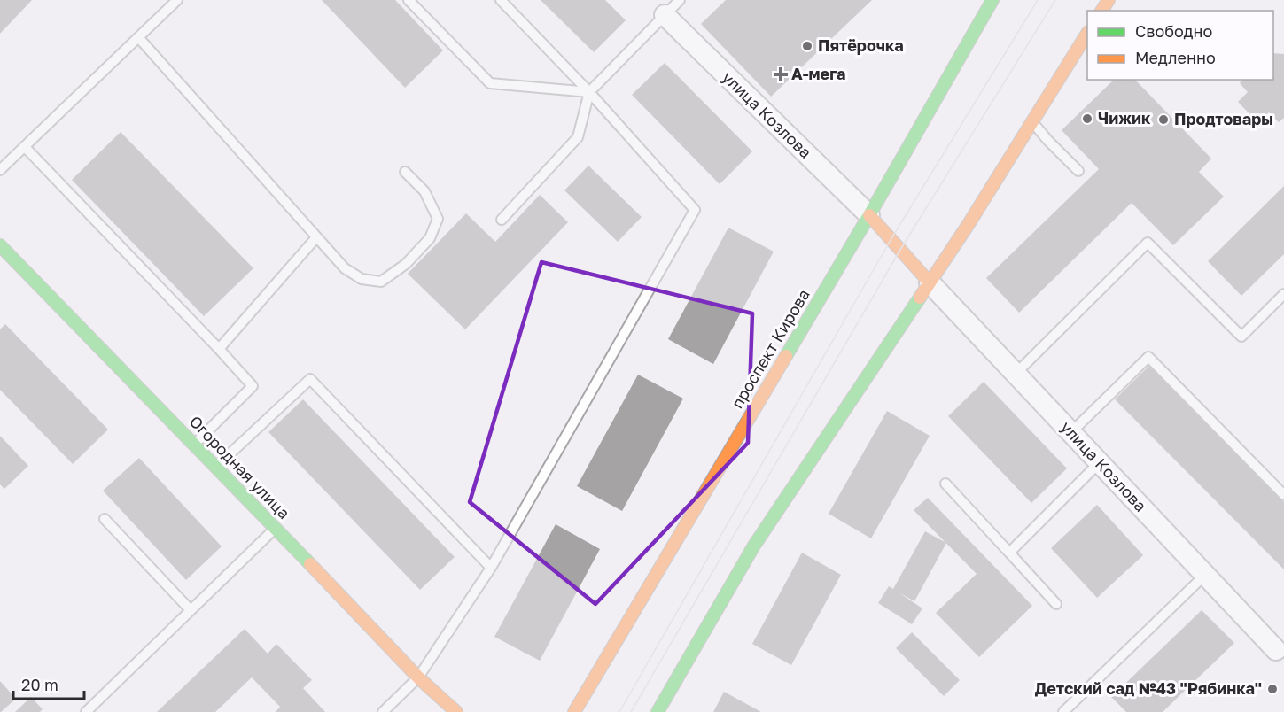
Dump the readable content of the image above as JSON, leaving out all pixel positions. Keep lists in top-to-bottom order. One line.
{"streets":{"street":["улица Козлова","проспект Кирова","Огородная улица"]},"crossings":[["улица Козлова","проспект Кирова"]],"places":{"other":["Пятёрочка","Чижик","Продтовары","Детский сад №43 \"Рябинка\""],"health":["А-мега"]},"legend":["Свободно","Медленно"],"scale_bar":"20 m"}
